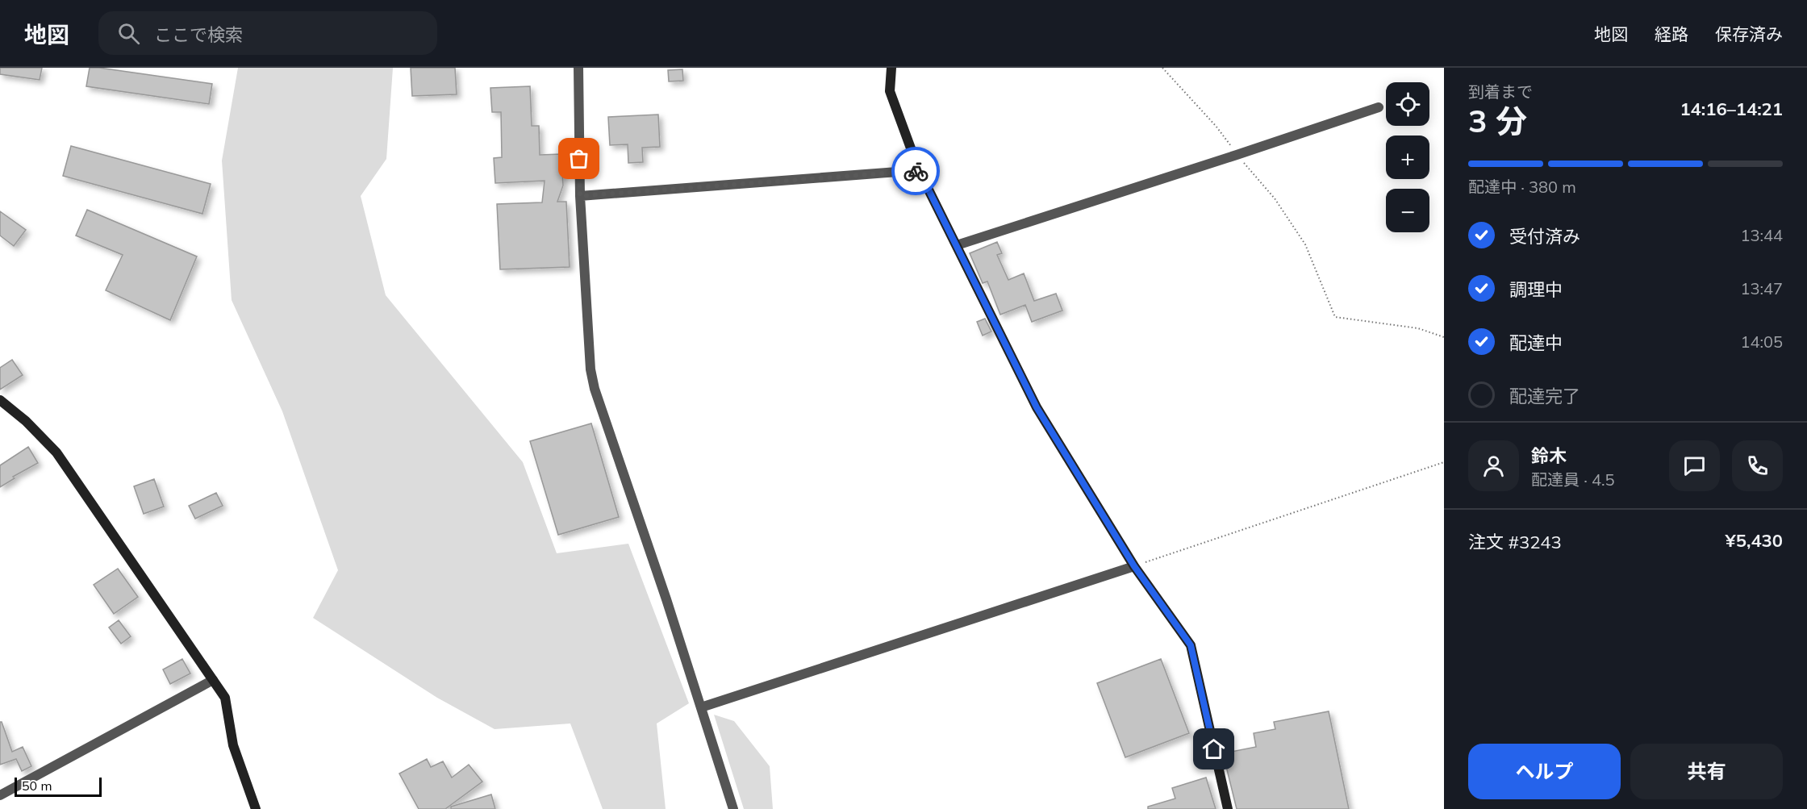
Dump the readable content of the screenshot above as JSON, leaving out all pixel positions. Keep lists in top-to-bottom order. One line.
{"scale_bar":"50 m","page":{"header":"地図","search":"ここで検索","nav":["地図","経路","保存済み"],"heading":["3 分","到着まで","14:16–14:21"],"panel":["鈴木","配達員 · 4.5","注文 #3243","¥5,430"],"map_buttons":["+","−"],"bar":"配達中 · 380 m","list":[["受付済み","13:44"],["調理中","13:47"],["配達中","14:05"],"配達完了"],"buttons":["ヘルプ","共有"],"scale":"50 m"}}
